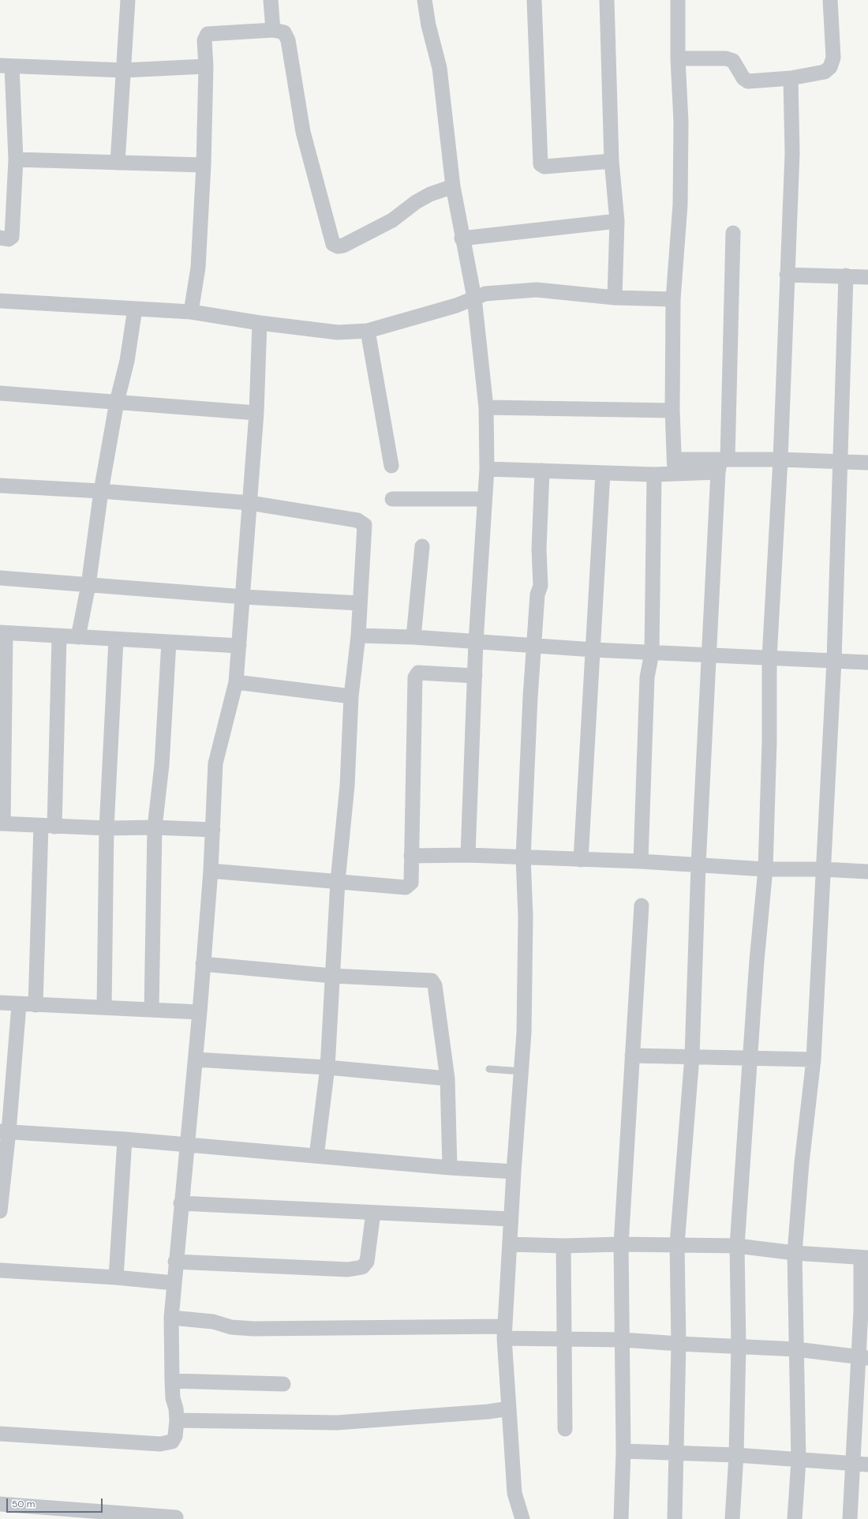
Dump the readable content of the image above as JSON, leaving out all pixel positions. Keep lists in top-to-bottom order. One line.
{"scale_bar":"50 m"}
